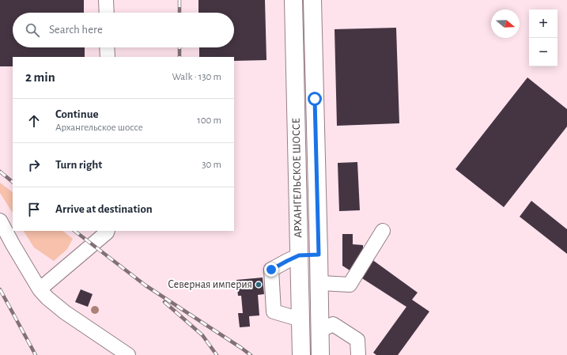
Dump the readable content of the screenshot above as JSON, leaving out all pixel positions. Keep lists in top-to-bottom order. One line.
{"streets":{"main road":["АРХАНГЕЛЬСКОЕ ШОССЕ"]},"places":["Северная империя"],"north":"right","page":{"map_buttons":["+","−"],"search":"Search here","heading":["2 min","Walk · 130 m"],"list":[["Continue","Архангельское шоссе","100 m"],["Turn right","30 m"],"Arrive at destination"]}}
